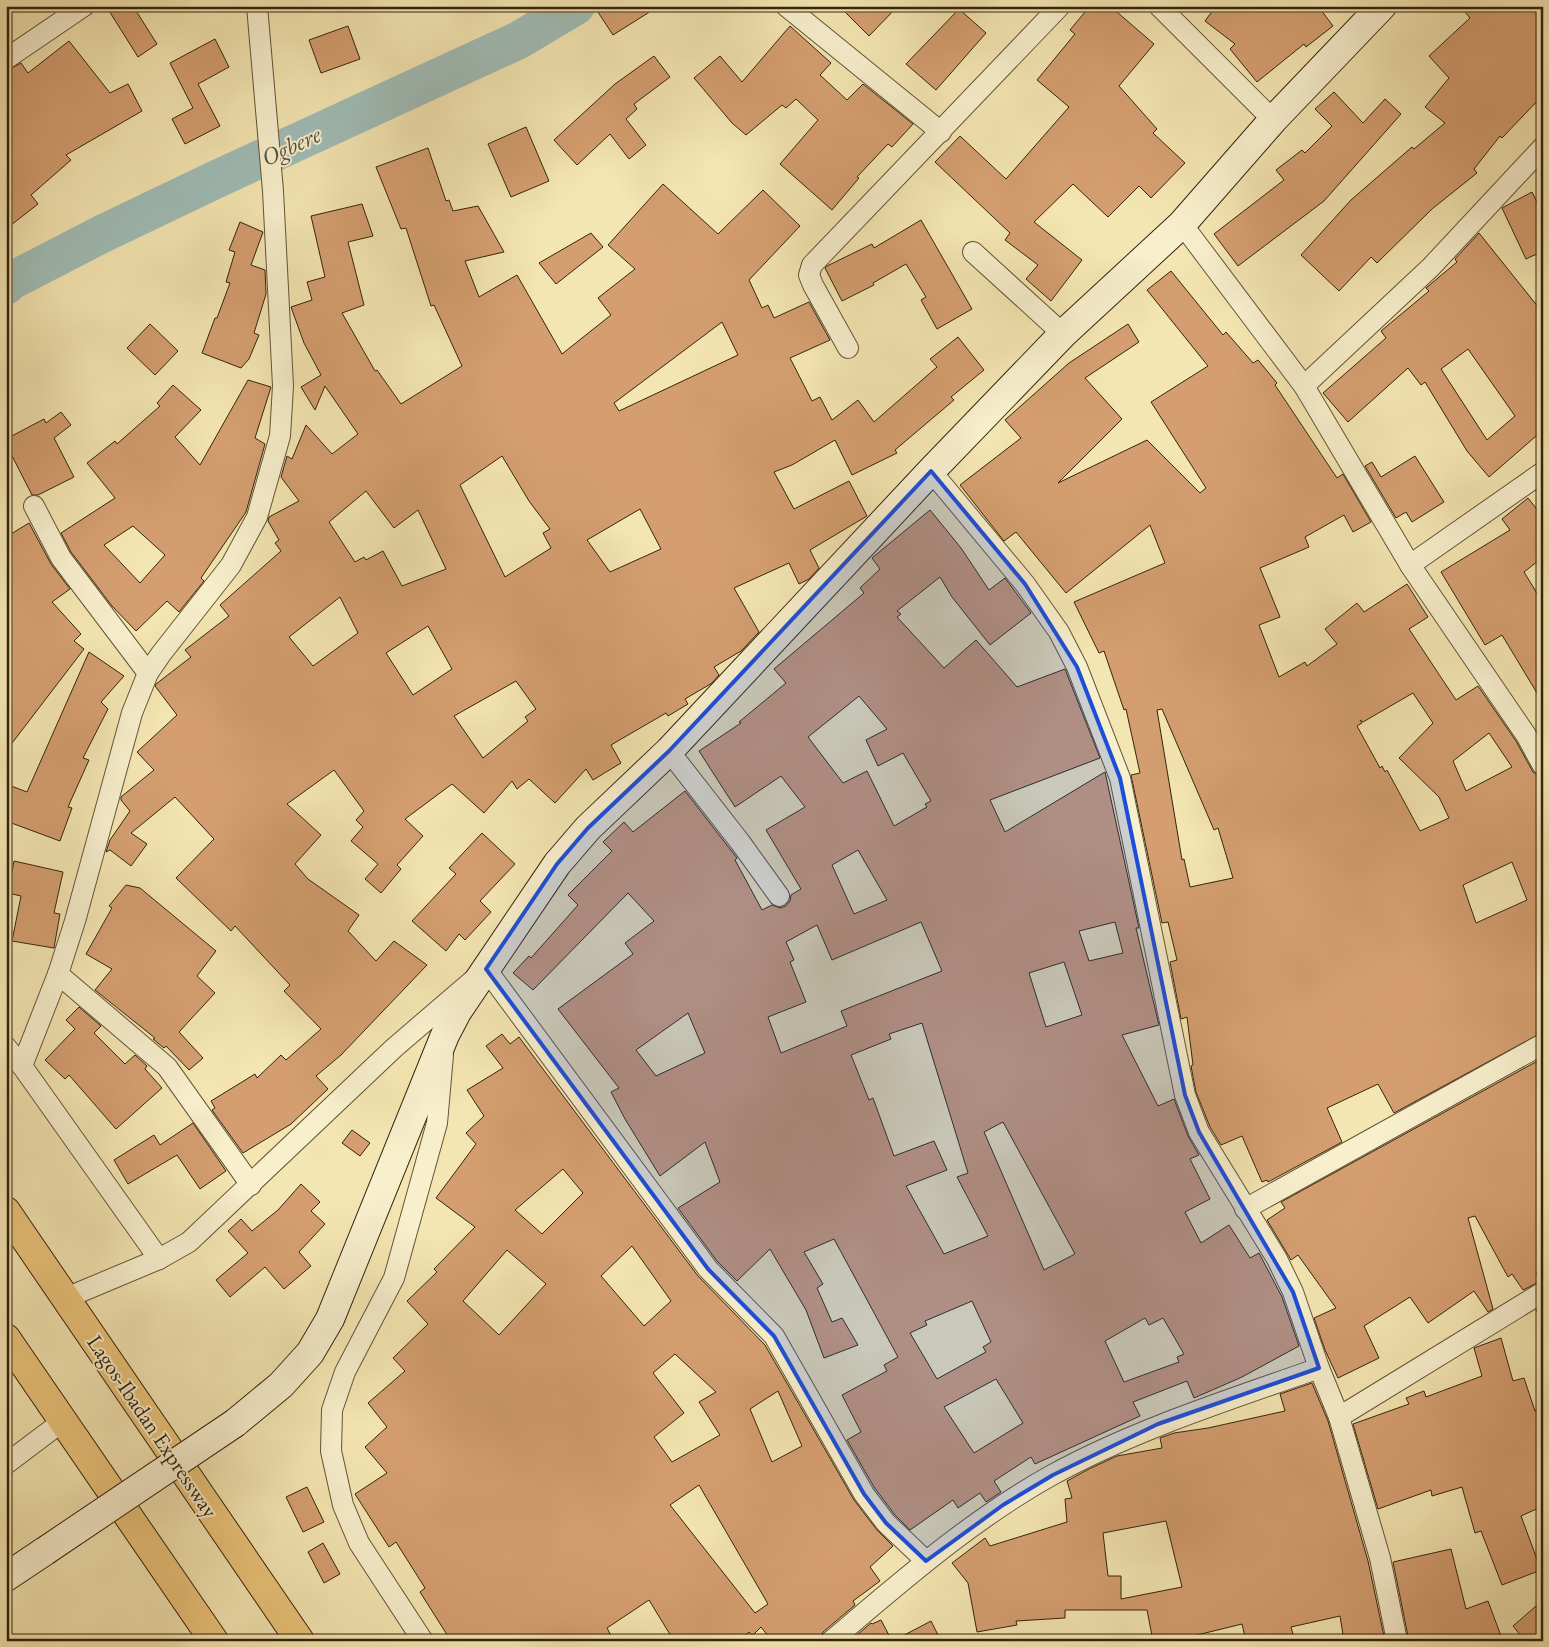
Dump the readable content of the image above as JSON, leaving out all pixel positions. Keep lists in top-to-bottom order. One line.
{"streets":{"highway":["Lagos-Ibadan Expressway"]},"water":["Ogbere"]}
